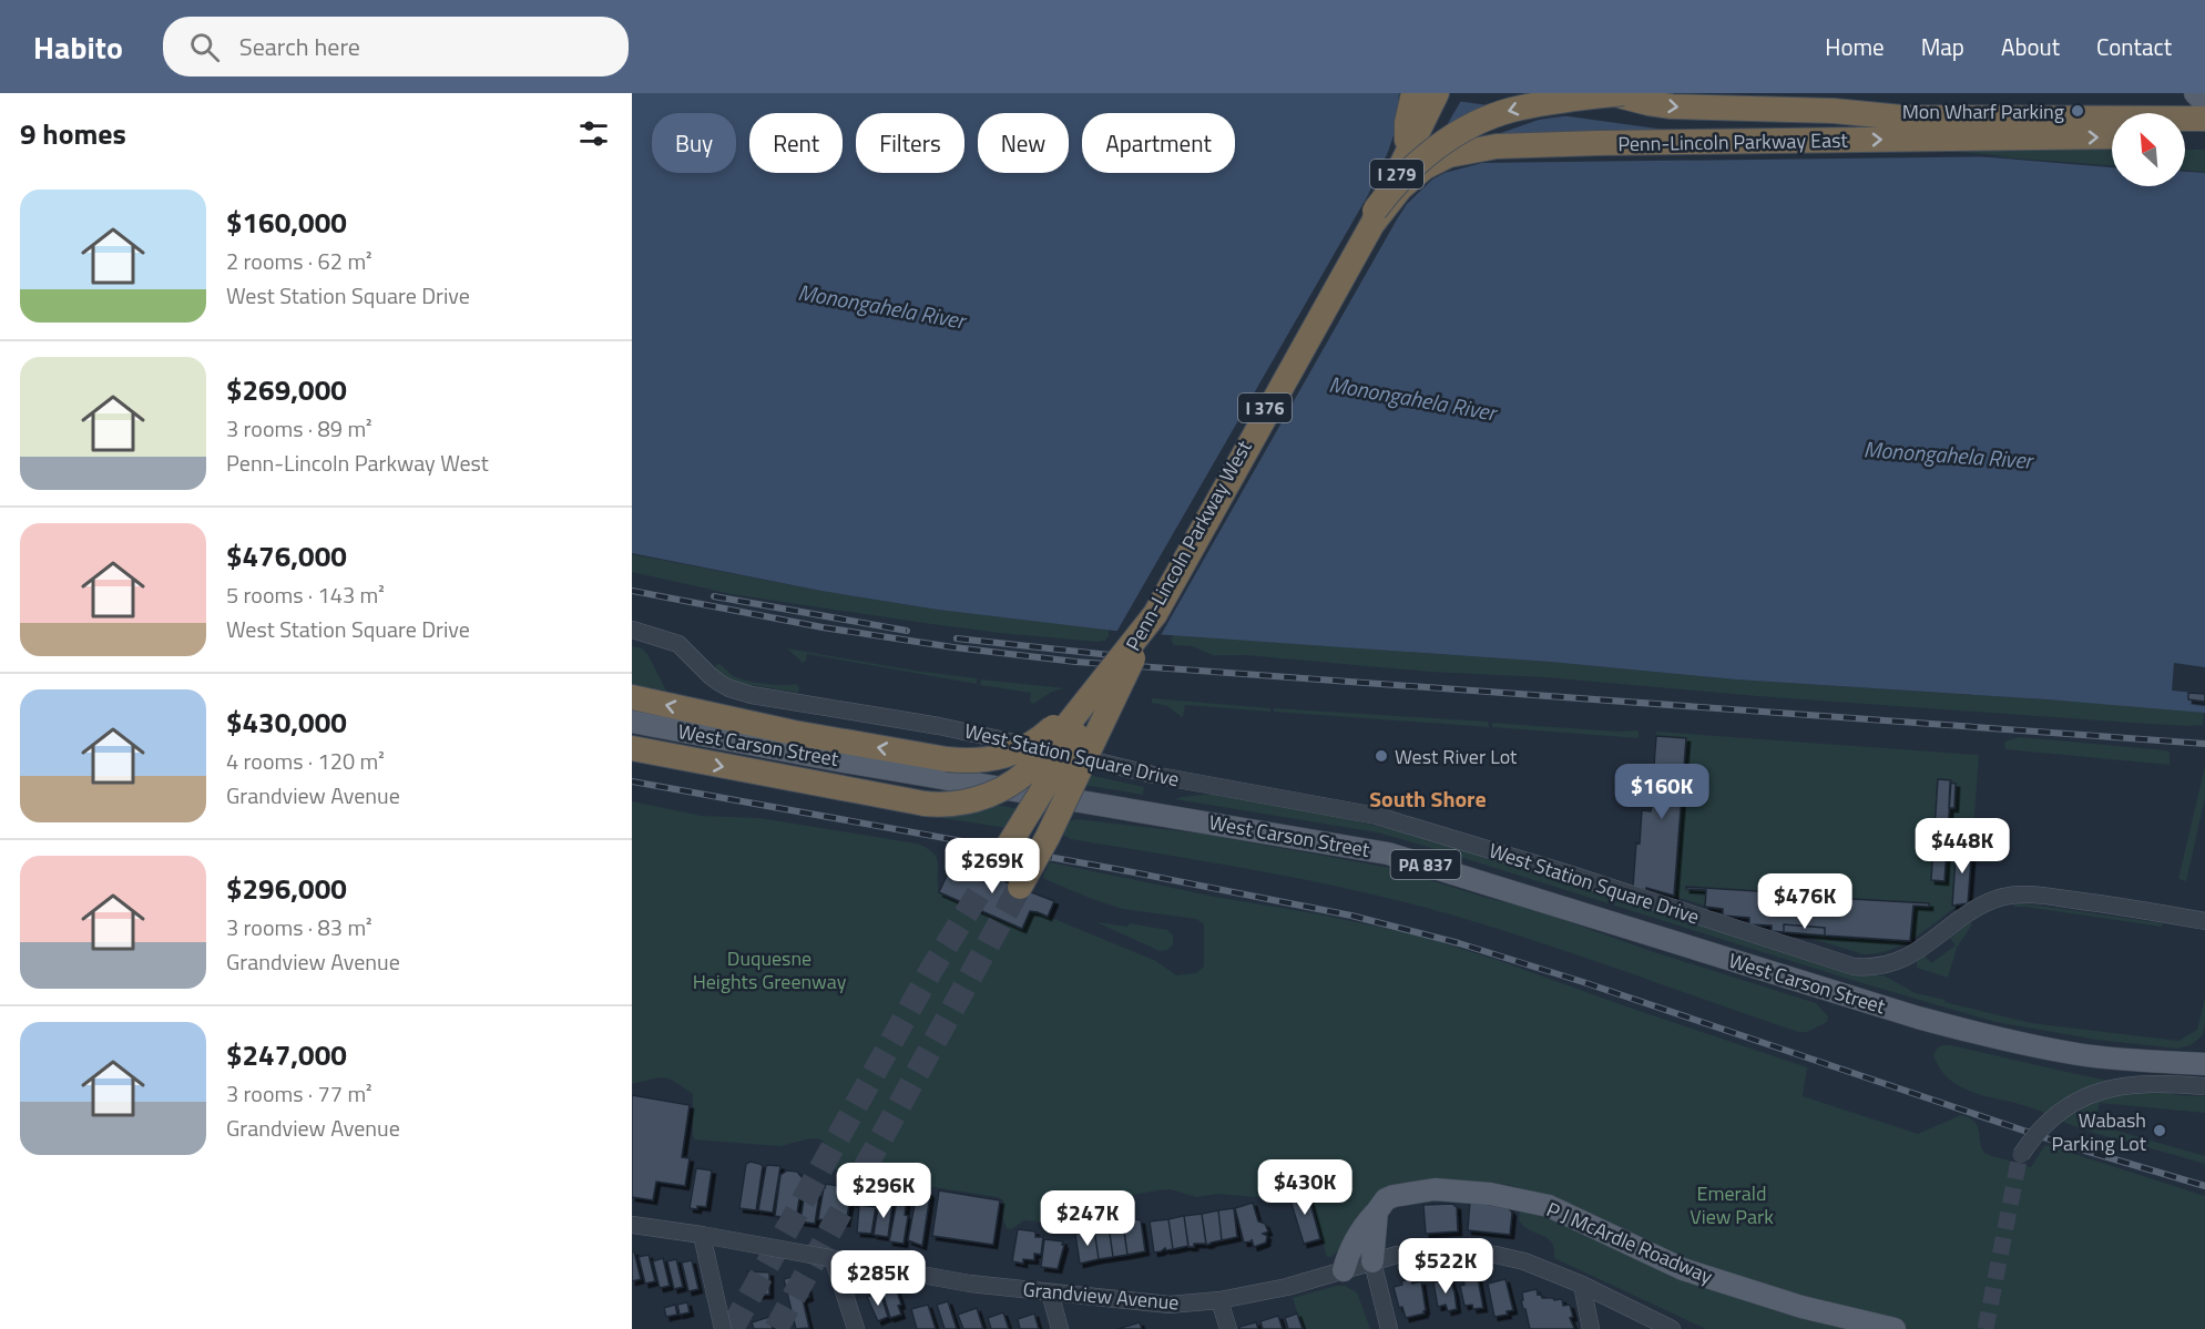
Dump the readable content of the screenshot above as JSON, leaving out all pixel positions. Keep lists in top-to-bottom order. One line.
{"streets":{"highway":["Penn-Lincoln Parkway East","I 279","I 376","Penn-Lincoln Parkway West"],"main road":["West Carson Street","PA 837","P J McArdle Roadway"],"street":["West Station Square Drive","Grandview Avenue"]},"crossings":[["Penn-Lincoln Parkway East","I 279"],["Penn-Lincoln Parkway East","I 376"],["Penn-Lincoln Parkway East","Penn-Lincoln Parkway West"],["I 279","I 376"],["I 279","Penn-Lincoln Parkway West"],["I 376","Penn-Lincoln Parkway West"]],"districts":["South Shore"],"water":["Monongahela River"],"parks":["Duquesne Heights Greenway","Emerald View Park"],"places":["Mon Wharf Parking","West River Lot","Wabash Parking Lot"],"north":"top left","page":{"header":"Habito","search":"Search here","nav":["Home","Map","About","Contact"],"heading":"9 homes","chip":["Buy","Rent","Filters","New","Apartment"],"list":[{"name":"$160,000","note":"2 rooms · 62 m² · West Station Square Drive"},{"name":"$269,000","note":"3 rooms · 89 m² · Penn-Lincoln Parkway West"},{"name":"$476,000","note":"5 rooms · 143 m² · West Station Square Drive"},{"name":"$430,000","note":"4 rooms · 120 m² · Grandview Avenue"},{"name":"$296,000","note":"3 rooms · 83 m² · Grandview Avenue"},{"name":"$247,000","note":"3 rooms · 77 m² · Grandview Avenue"}],"price":["$160K","$448K","$269K","$476K","$430K","$296K","$247K","$522K","$285K"]}}
